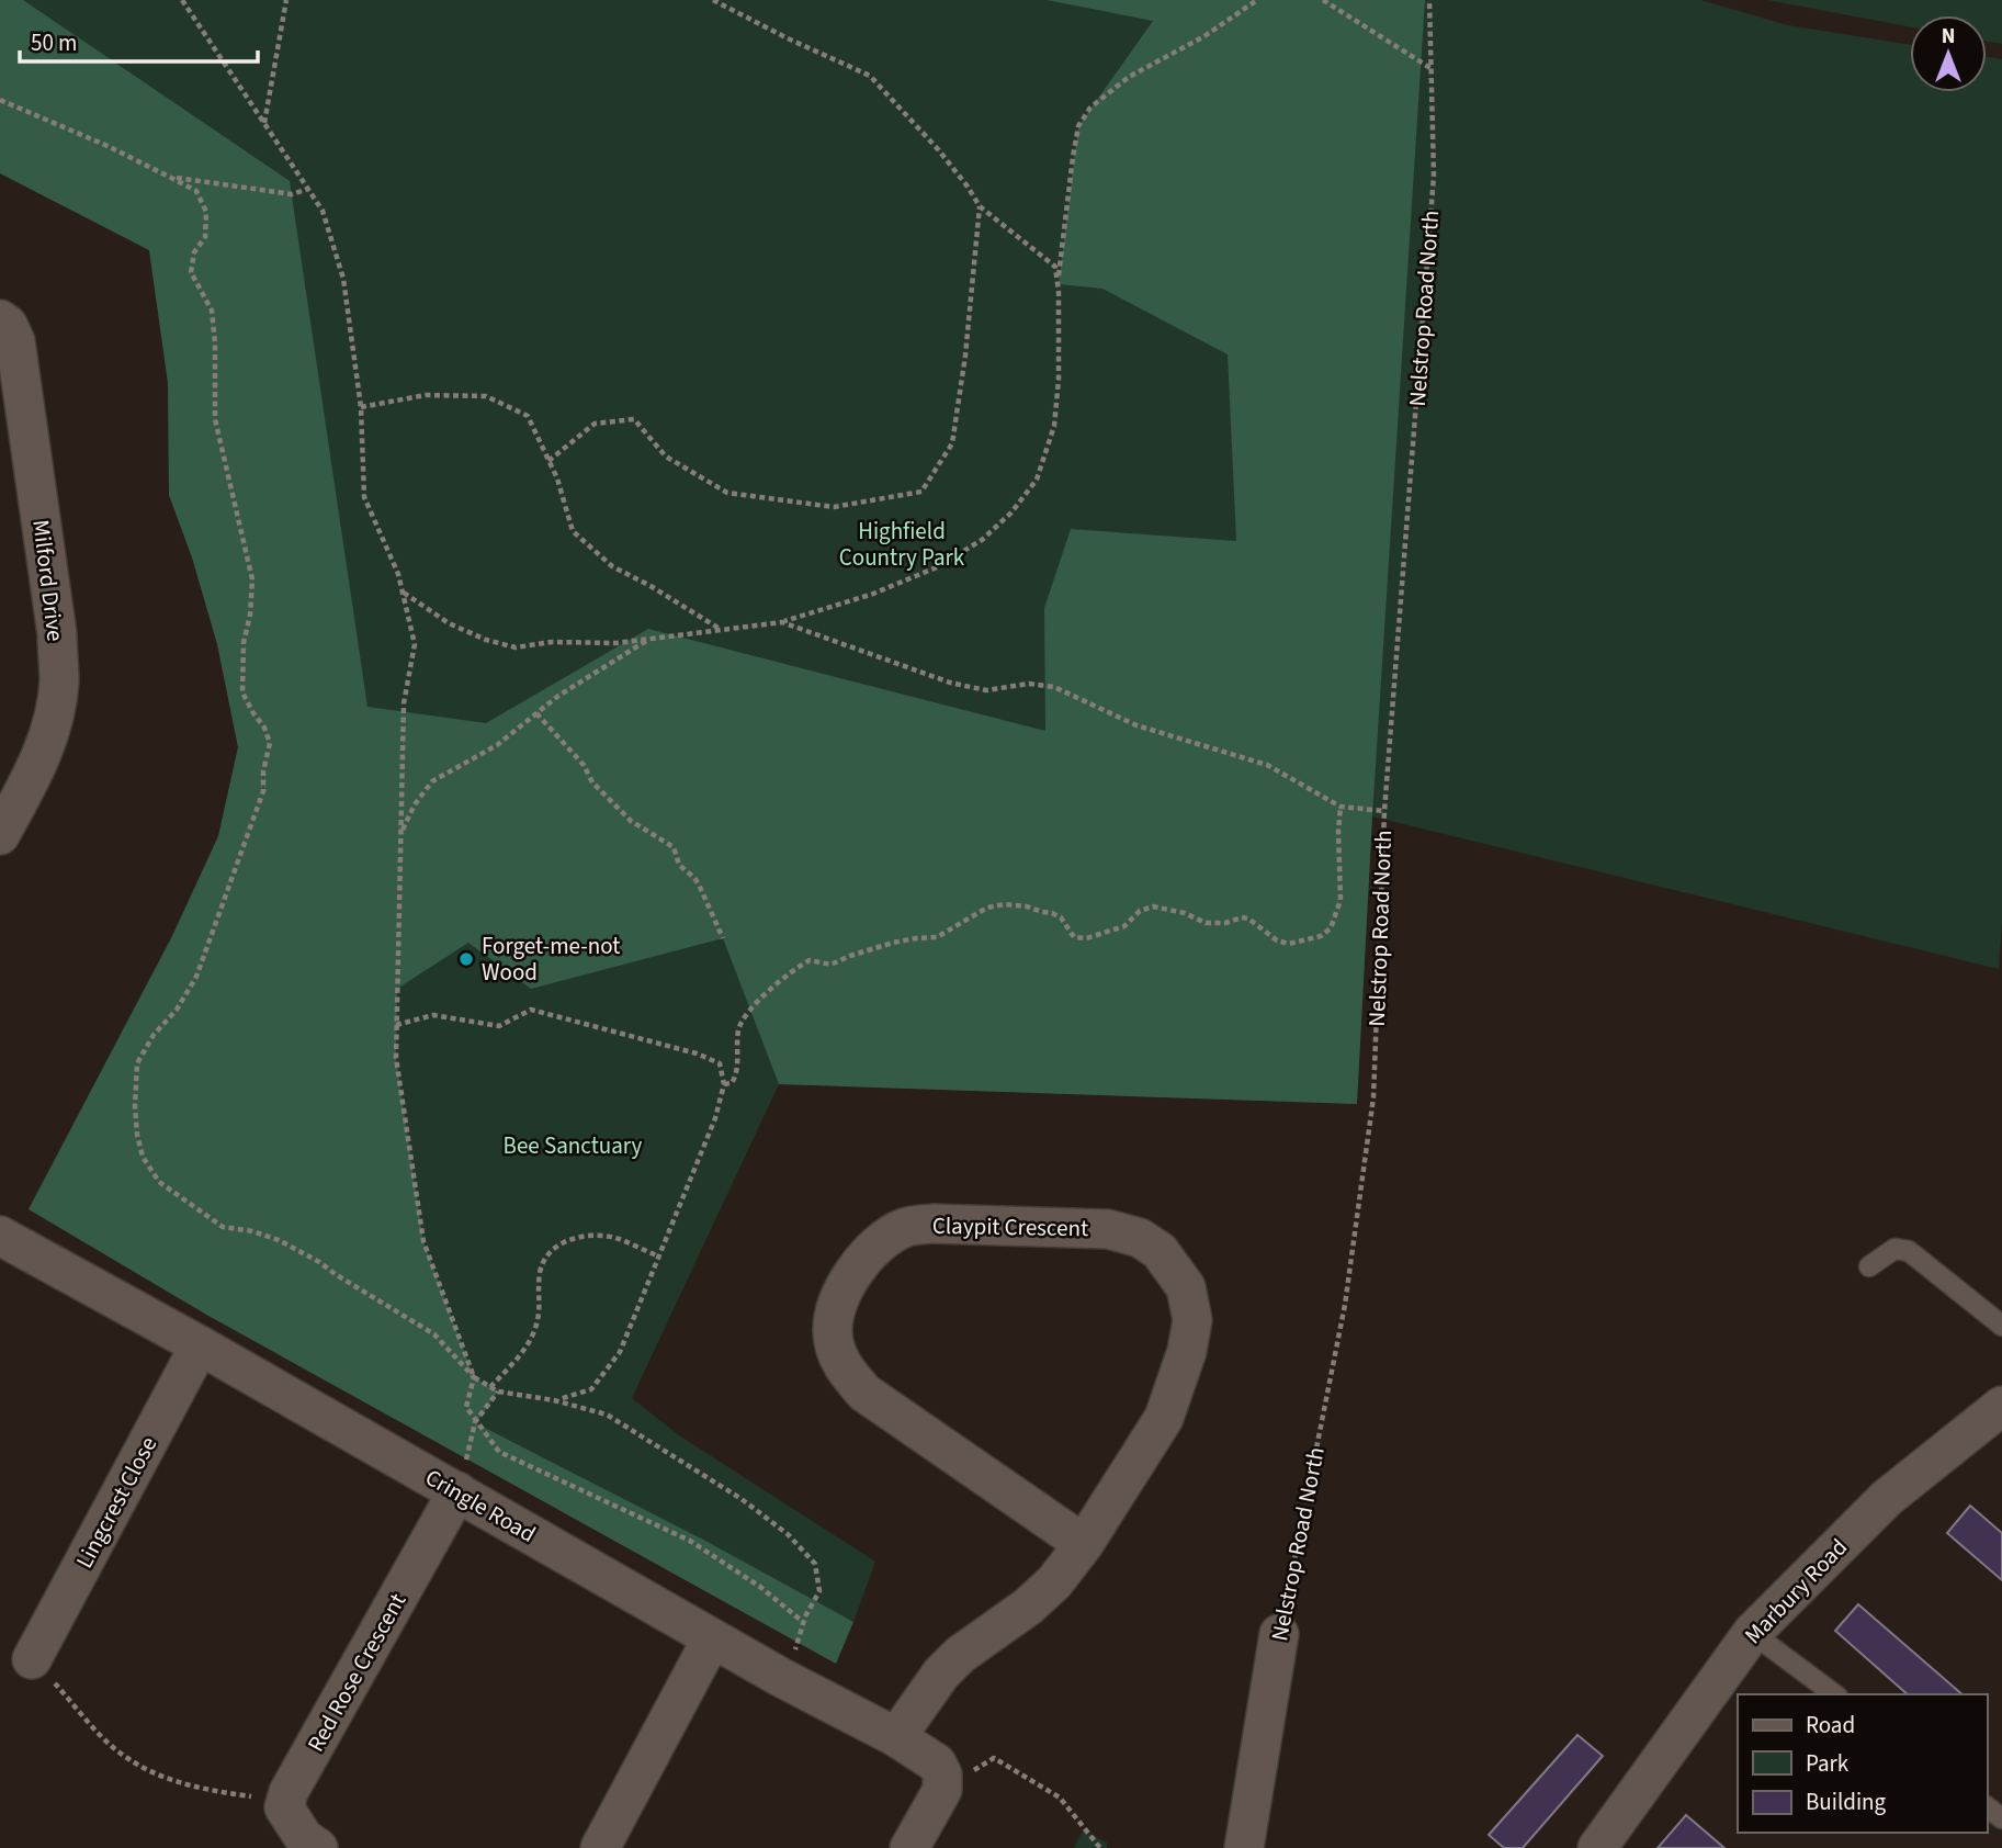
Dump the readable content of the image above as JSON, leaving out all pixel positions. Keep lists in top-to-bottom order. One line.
{"streets":{"street":["Nelstrop Road North","Milford Drive","Claypit Crescent","Lingcrest Close","Cringle Road","Marbury Road","Red Rose Crescent"]},"crossings":[["Claypit Crescent","Cringle Road"],["Lingcrest Close","Cringle Road"],["Cringle Road","Red Rose Crescent"]],"parks":["Highfield Country Park","Bee Sanctuary"],"places":["Forget-me-not Wood"],"legend":["Road","Park","Building"],"scale_bar":"50 m","north":"top"}
